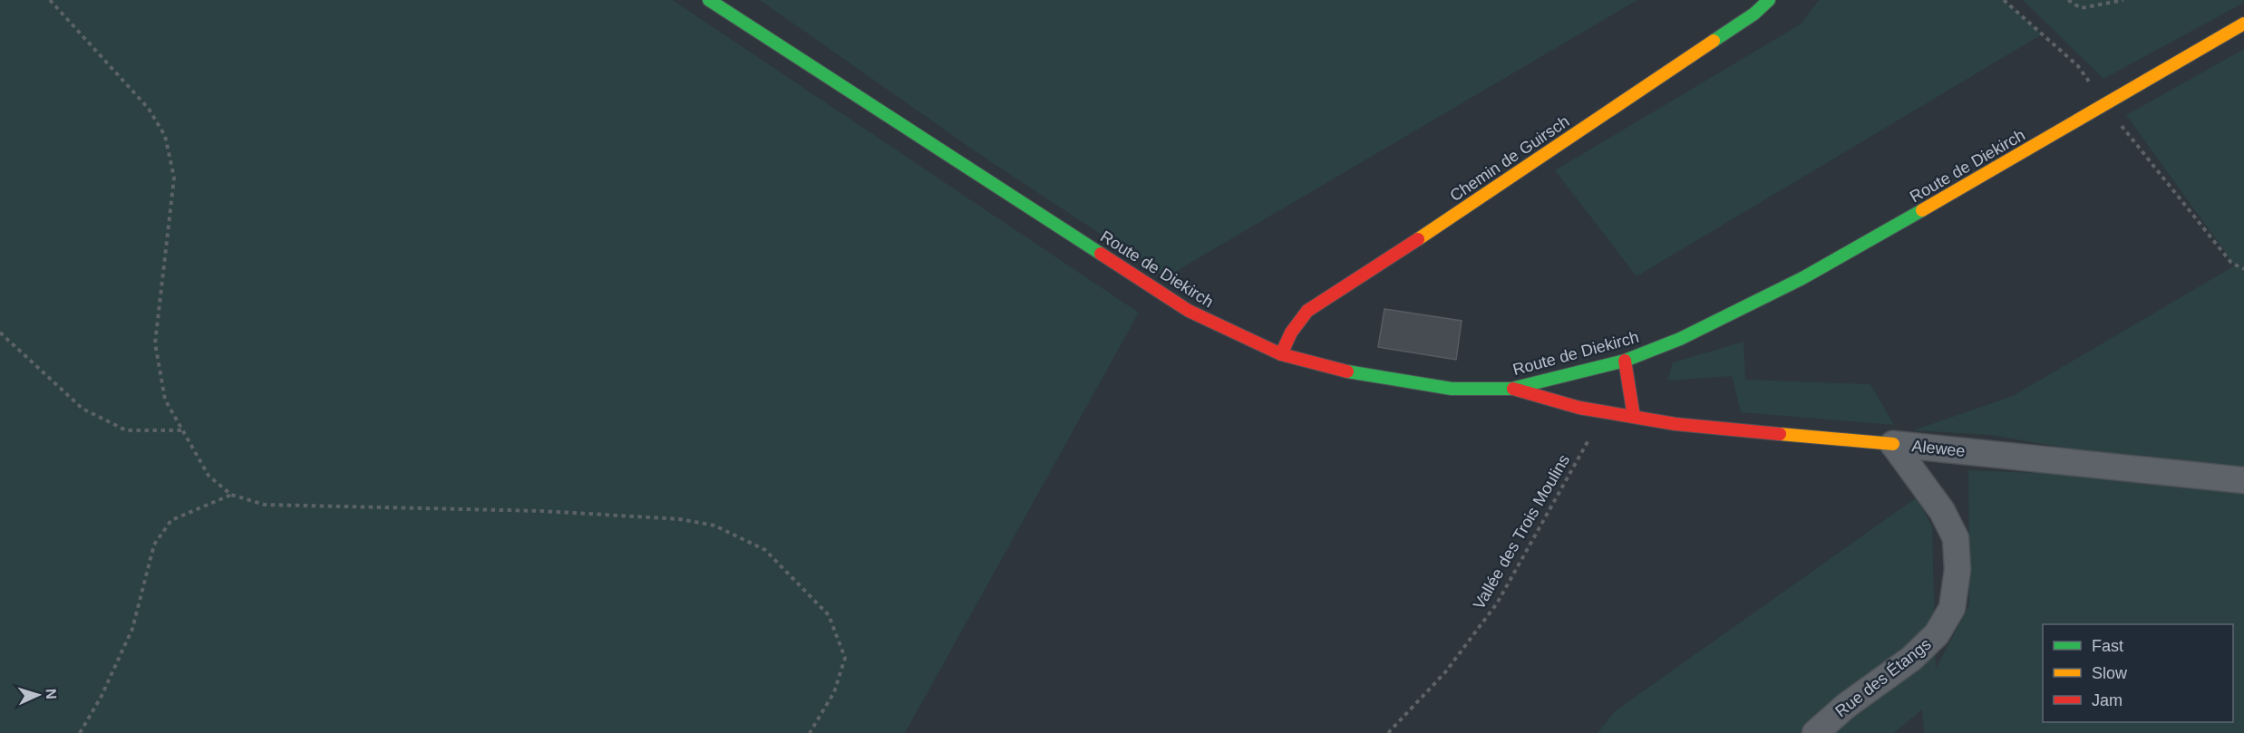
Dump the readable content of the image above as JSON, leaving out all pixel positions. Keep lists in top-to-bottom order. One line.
{"streets":{"main road":["Chemin de Guirsch","Route de Diekirch","Alewee"],"street":["Rue des Étangs"],"path":["Vallée des Trois Moulins"]},"crossings":[["Chemin de Guirsch","Route de Diekirch"],["Route de Diekirch","Alewee"],["Alewee","Rue des Étangs"]],"legend":["Fast","Slow","Jam"],"north":"right"}
